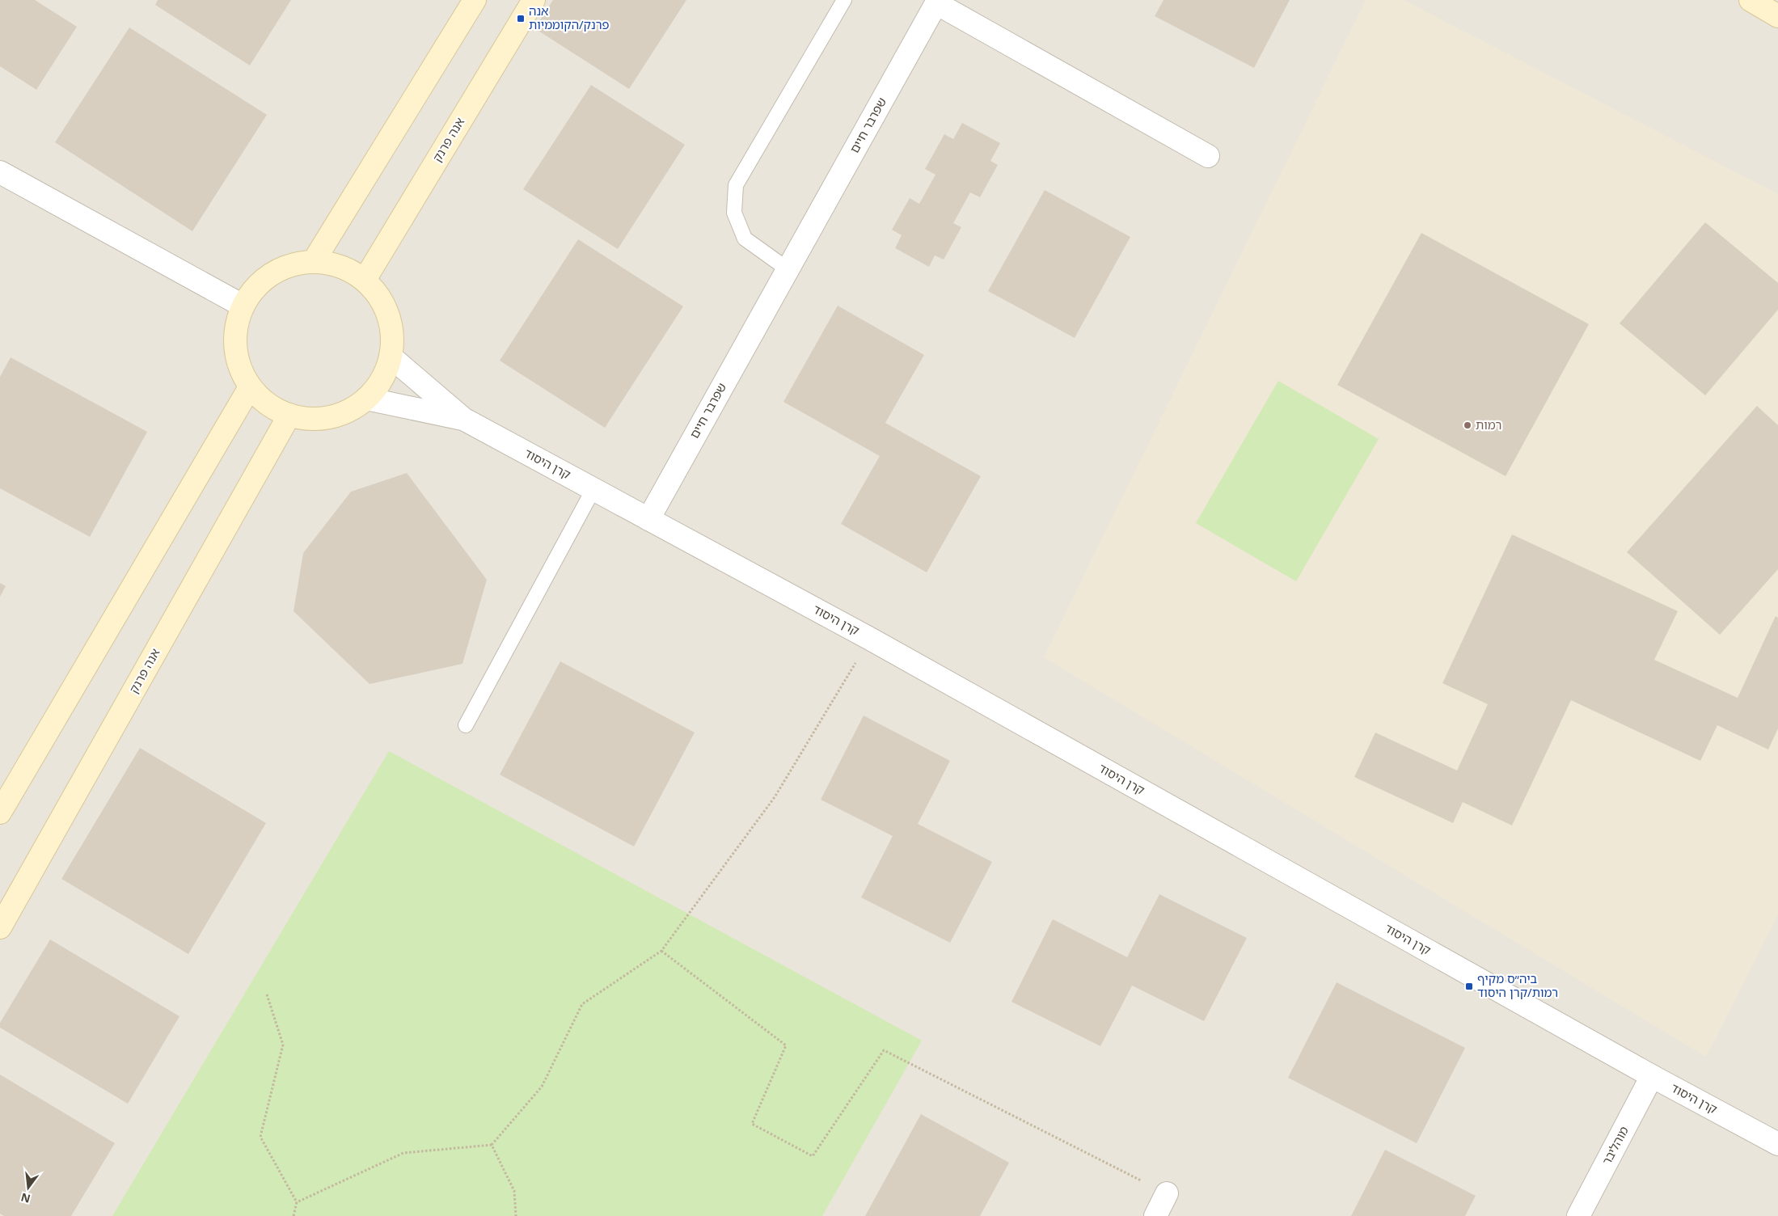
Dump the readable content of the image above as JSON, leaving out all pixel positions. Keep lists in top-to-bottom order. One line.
{"streets":{"street":["שפרבר חיים","אנה פרנק","קרן היסוד","מוהליבר"]},"crossings":[["שפרבר חיים","קרן היסוד"],["קרן היסוד","מוהליבר"]],"places":{"transit":["אנה פרנק/הקוממיות","ביה״ס מקיף רמות/קרן היסוד"],"other":["רמות"]},"north":"bottom"}
